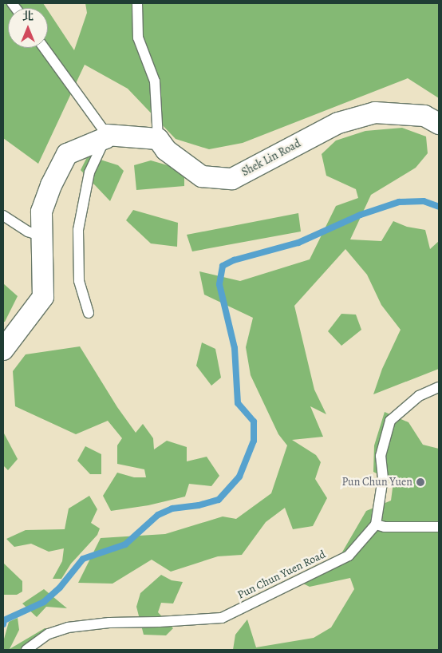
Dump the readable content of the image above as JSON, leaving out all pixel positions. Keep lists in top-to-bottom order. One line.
{"streets":{"street":["Shek Lin Road"],"lane":["Pun Chun Yuen Road"]},"places":["Pun Chun Yuen"],"north":"top"}
